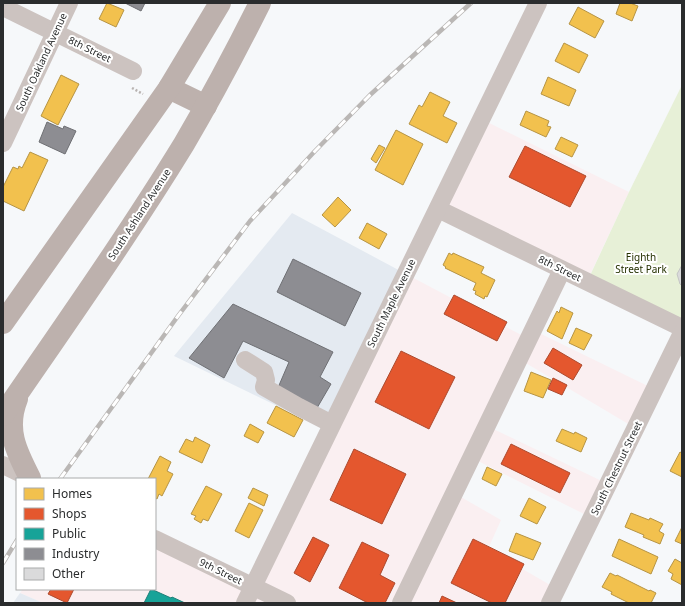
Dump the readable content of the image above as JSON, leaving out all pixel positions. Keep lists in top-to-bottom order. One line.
{"streets":{"main road":["South Ashland Avenue"],"street":["8th Street","South Oakland Avenue","South Maple Avenue","South Chestnut Street","9th Street"]},"crossings":[["8th Street","South Oakland Avenue"],["8th Street","South Maple Avenue"],["South Maple Avenue","9th Street"]],"parks":["Eighth Street Park"],"legend":["Homes","Shops","Public","Industry","Other"]}
